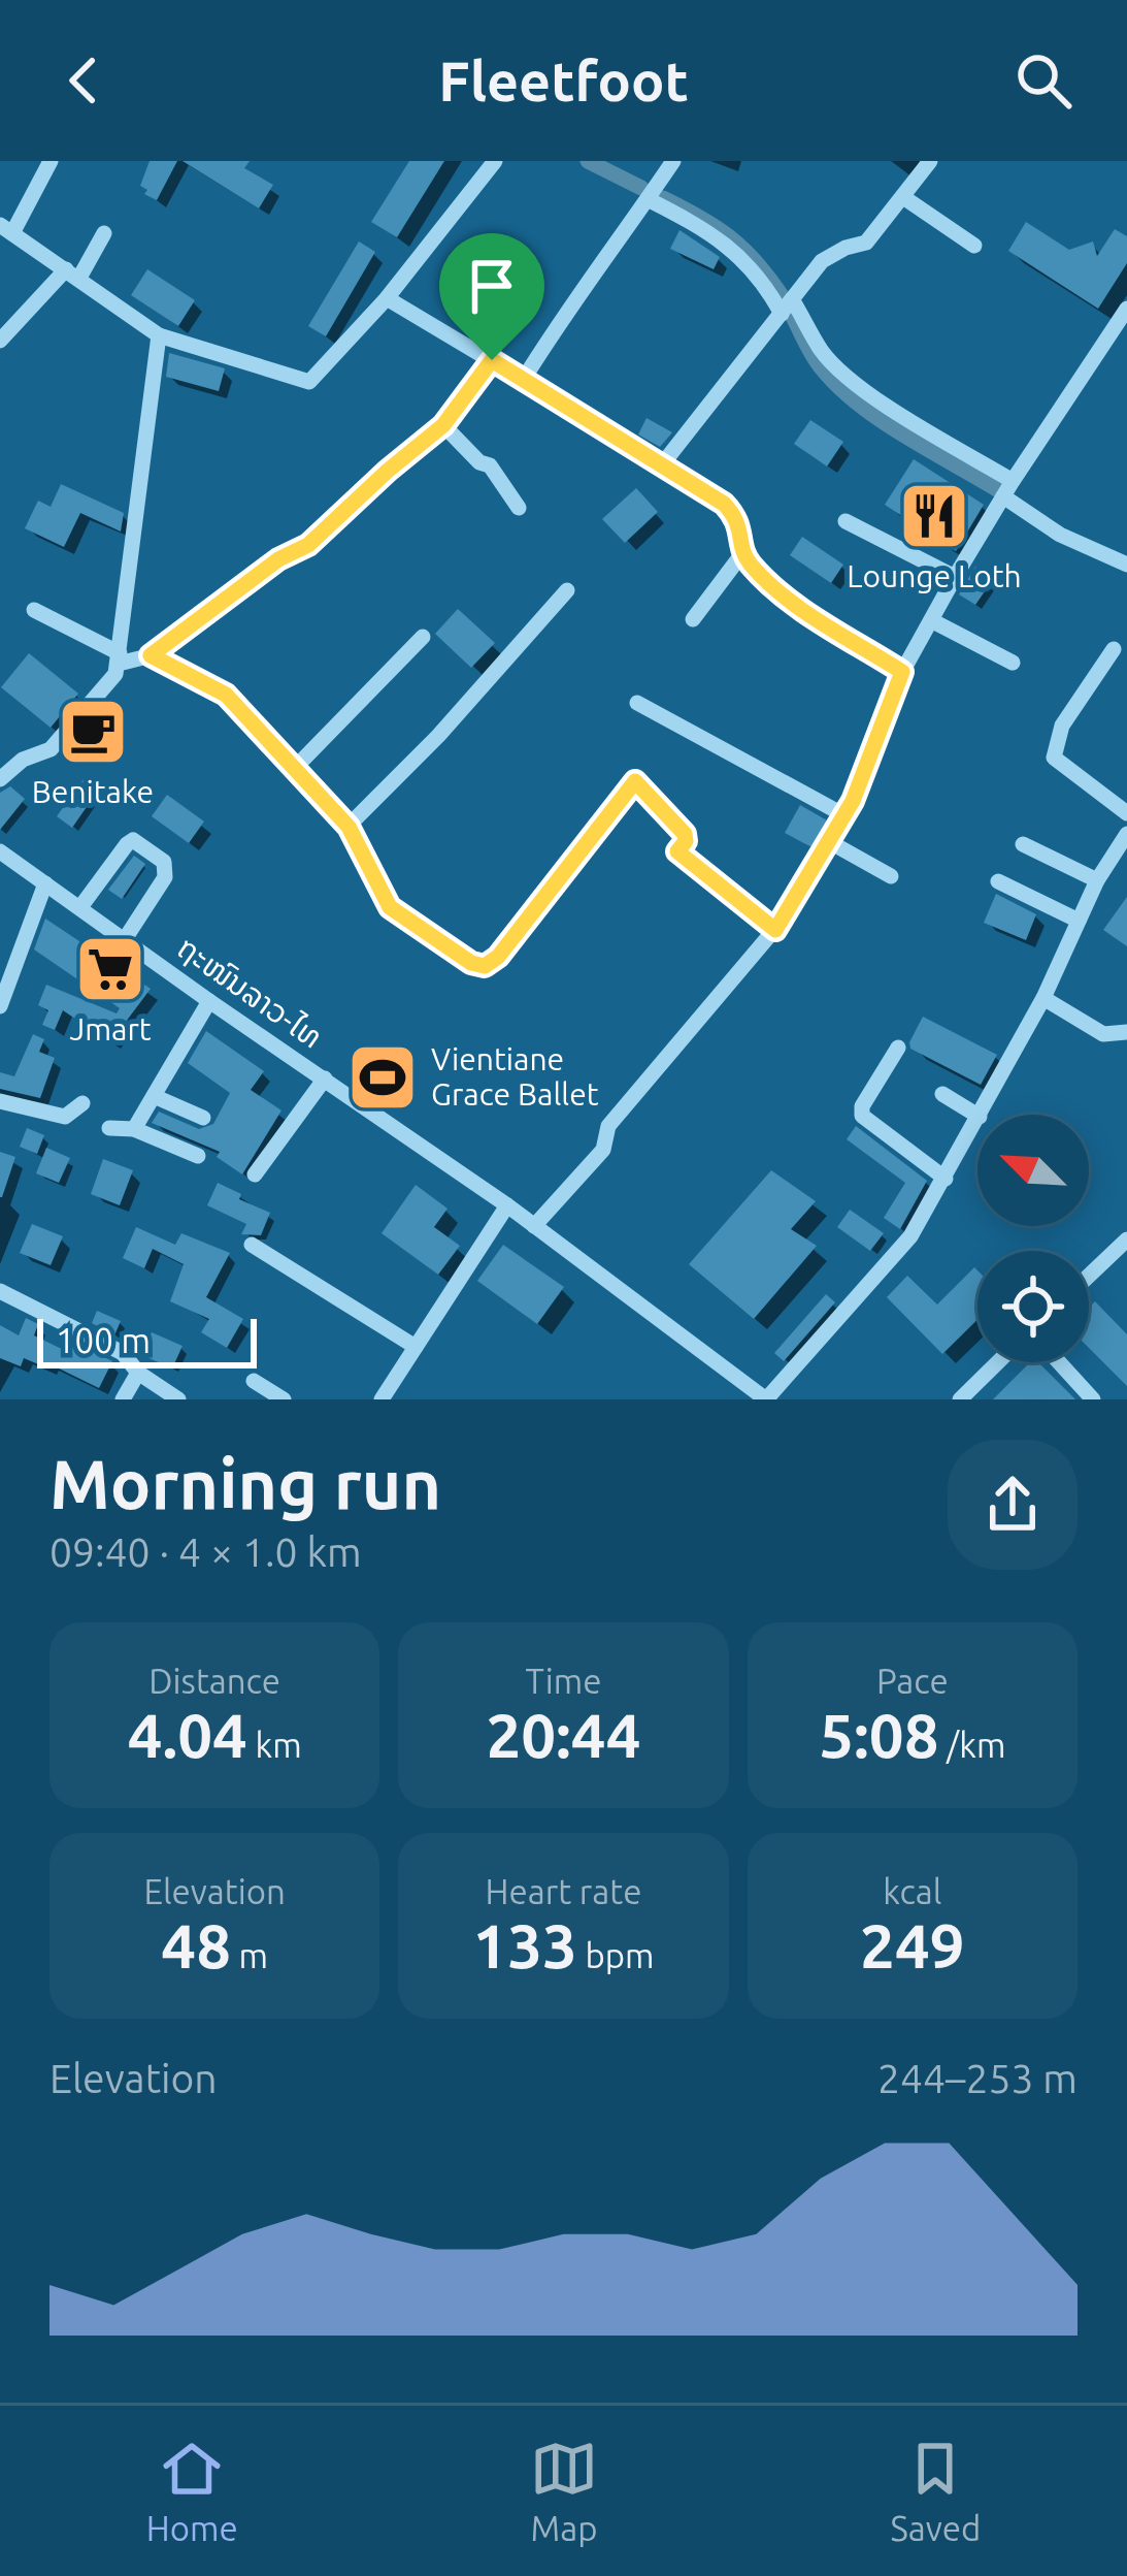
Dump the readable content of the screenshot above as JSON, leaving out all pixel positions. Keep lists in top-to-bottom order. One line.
{"streets":{"street":["ຖະໜົນລາວ-ໄທ"]},"places":{"restaurant":["Lounge Loth"],"cafe":["Benitake"],"supermarket":["Jmart"],"sports":["Vientiane Grace Ballet"]},"scale_bar":"100 m","north":"top left","page":{"header":"Fleetfoot","scale":"100 m","heading":["Morning run","09:40 · 4 × 1.0 km"],"stats":[["Distance","4.04 km"],["Time","20:44"],["Pace","5:08 /km"],["Elevation","48 m"],["Heart rate","133 bpm"],["kcal","249"]],"chart":["Elevation","244–253 m"],"tabs":["Home","Map","Saved"]}}
